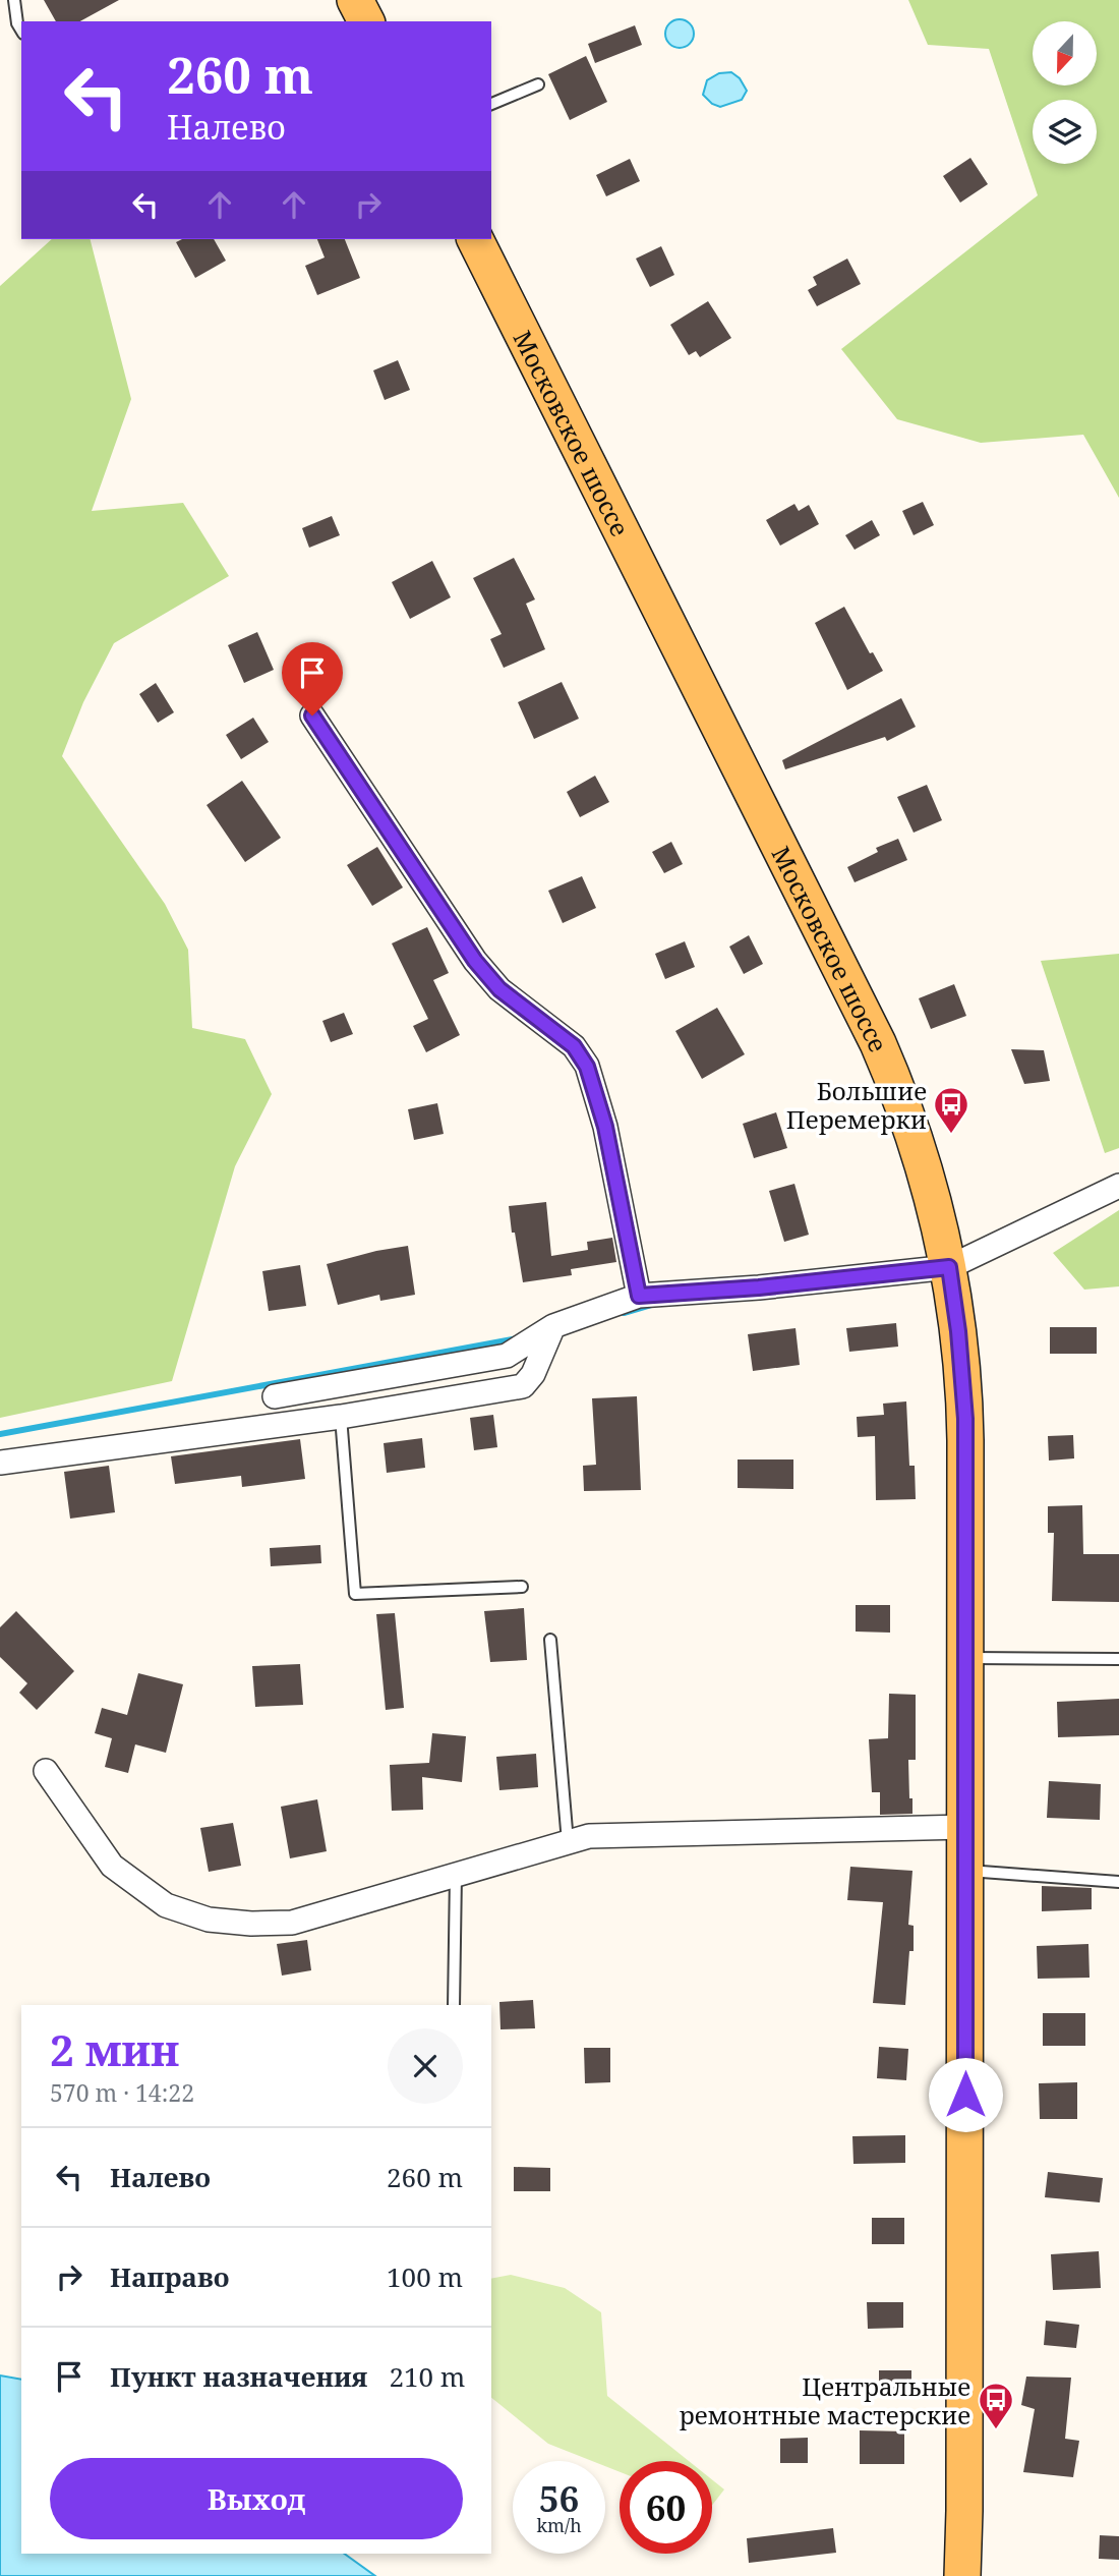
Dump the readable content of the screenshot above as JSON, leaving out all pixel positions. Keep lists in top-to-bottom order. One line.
{"streets":{"main road":["Московское шоссе"]},"places":{"bus stop":["Большие Перемерки","Центральные ремонтные мастерские"]},"north":"bottom","page":{"turn":["260 m","Налево"],"heading":["2 мин","570 m · 14:22"],"list":[{"name":"Налево","value":"260 m"},{"name":"Направо","value":"100 m"},{"name":"Пункт назначения","value":"210 m"}],"buttons":"Выход","speed":"56 km/h","limit":"60"}}
